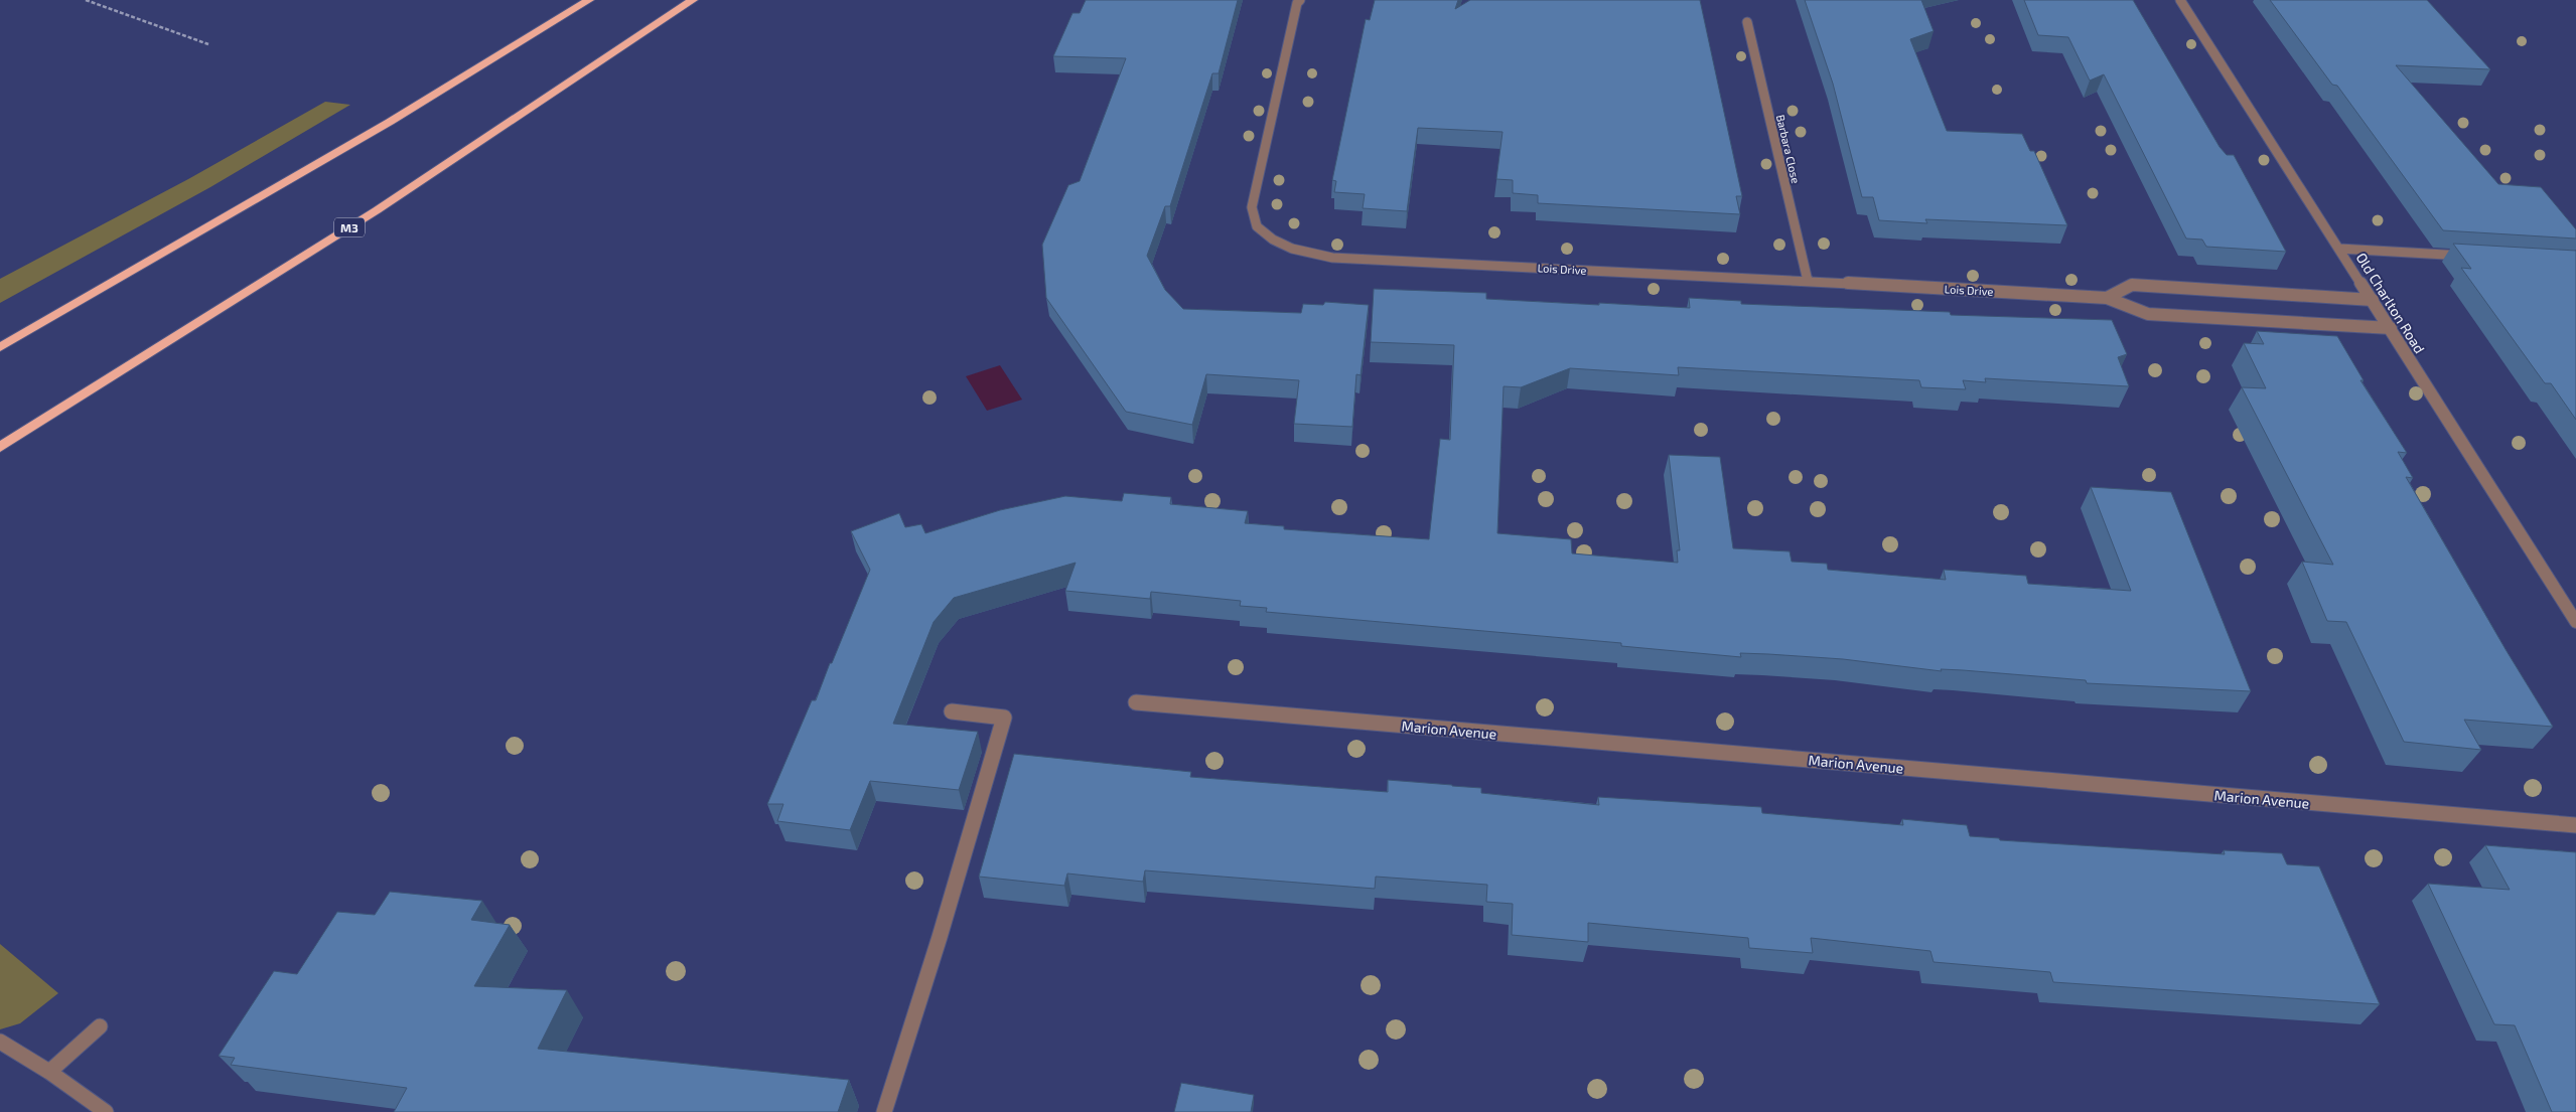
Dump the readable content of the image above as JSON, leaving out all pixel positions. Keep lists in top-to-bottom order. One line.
{"streets":{"highway":["M3"],"street":["Barbara Close","Lois Drive","Old Charlton Road","Marion Avenue"]},"crossings":[["Barbara Close","Lois Drive"],["Lois Drive","Old Charlton Road"]]}
